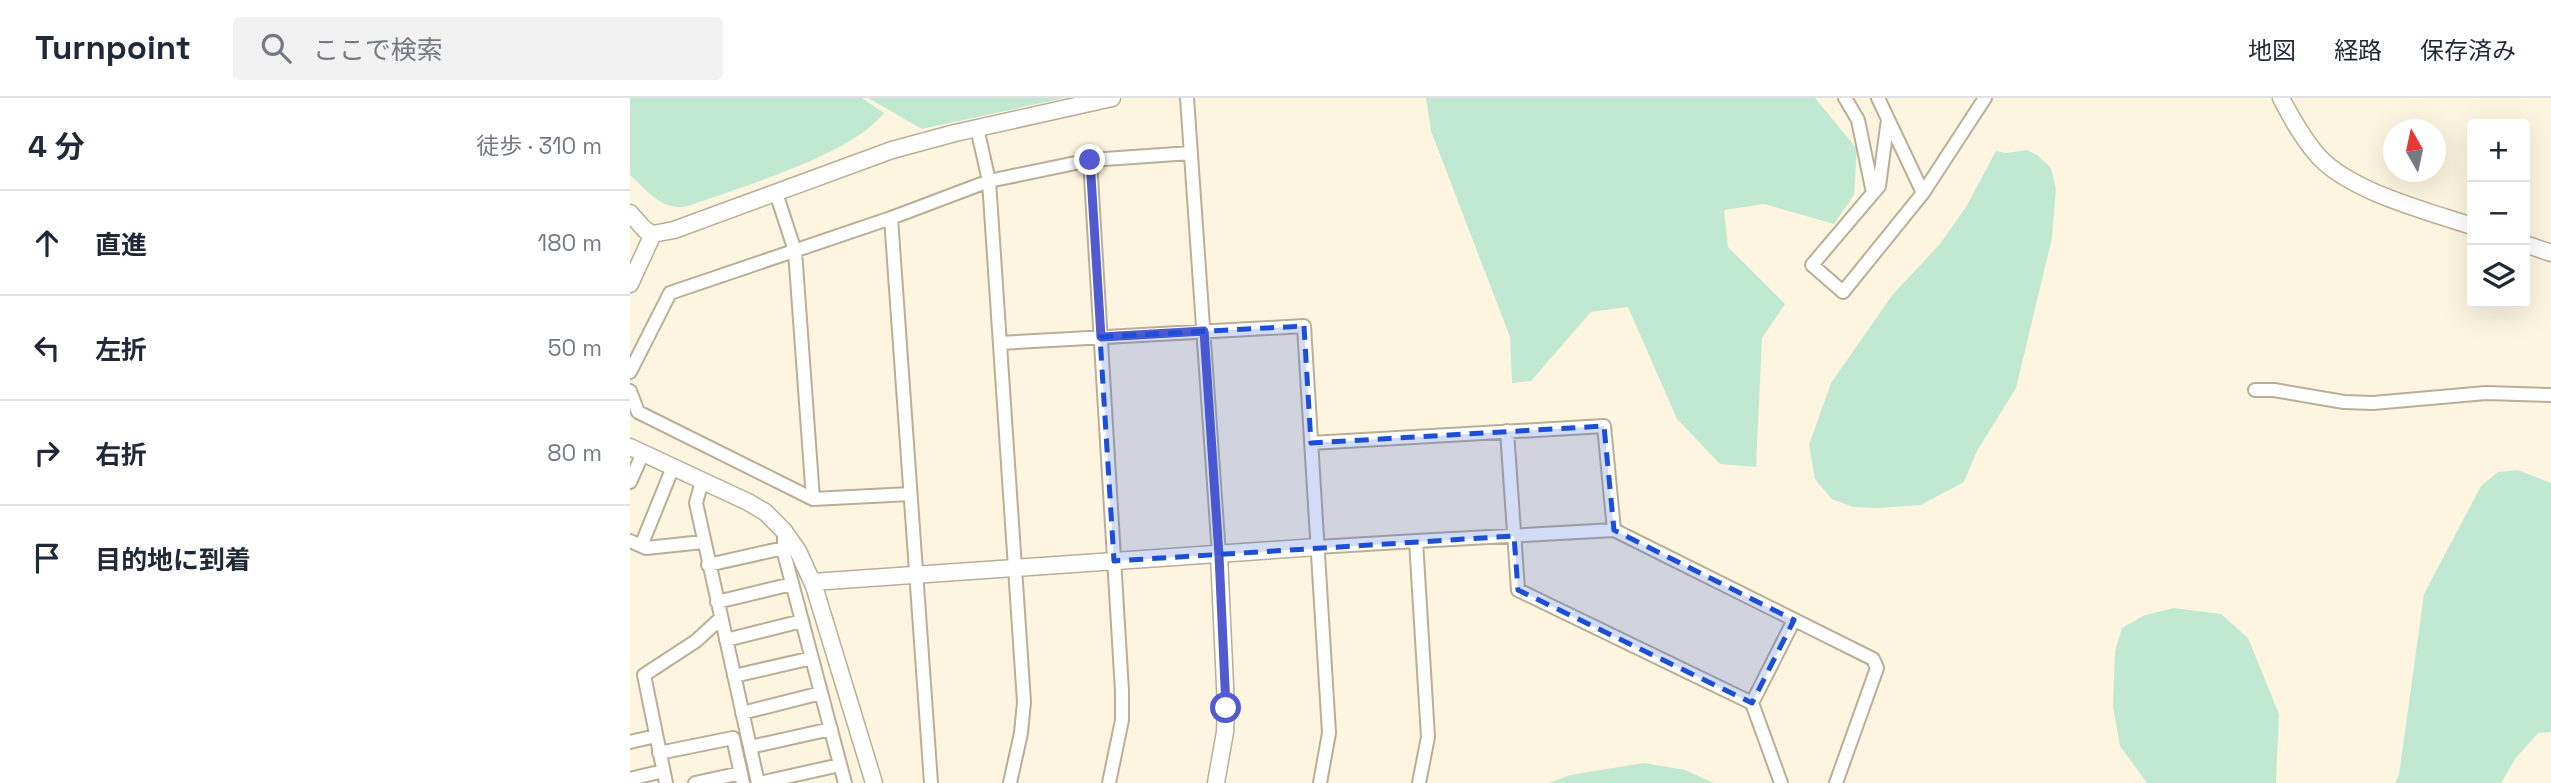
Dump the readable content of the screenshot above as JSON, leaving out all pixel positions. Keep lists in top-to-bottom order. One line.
{"north":"top","page":{"header":"Turnpoint","search":"ここで検索","nav":["地図","経路","保存済み"],"heading":["4 分","徒歩 · 310 m"],"map_buttons":["+","−"],"list":[["直進","180 m"],["左折","50 m"],["右折","80 m"],"目的地に到着"]}}
